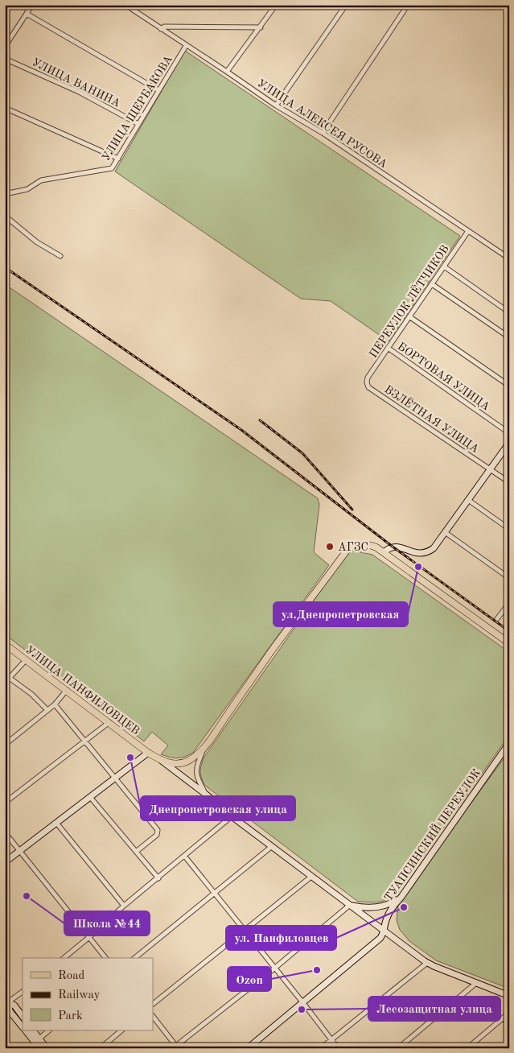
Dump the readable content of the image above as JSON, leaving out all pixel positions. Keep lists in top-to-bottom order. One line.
{"streets":{"main road":["УЛИЦА ПАНФИЛОВЦЕВ"],"street":["УЛИЦА ВАНИНА","УЛИЦА ЩЕРБАКОВА","УЛИЦА АЛЕКСЕЯ РУСОВА","ПЕРЕУЛОК ЛЁТЧИКОВ","БОРТОВАЯ УЛИЦА","ВЗЛЁТНАЯ УЛИЦА","ТУАПСИНСКИЙ ПЕРЕУЛОК"]},"crossings":[["УЛИЦА ВАНИНА","УЛИЦА ЩЕРБАКОВА"],["УЛИЦА ЩЕРБАКОВА","УЛИЦА АЛЕКСЕЯ РУСОВА"],["УЛИЦА АЛЕКСЕЯ РУСОВА","ПЕРЕУЛОК ЛЁТЧИКОВ"],["ПЕРЕУЛОК ЛЁТЧИКОВ","БОРТОВАЯ УЛИЦА"],["ПЕРЕУЛОК ЛЁТЧИКОВ","ВЗЛЁТНАЯ УЛИЦА"]],"places":["АГЗС","ул.Днепропетровская","Днепропетровская улица","Школа №44","ул. Панфиловцев","Ozon","Лесозащитная улица"],"legend":["Road","Railway","Park"]}
